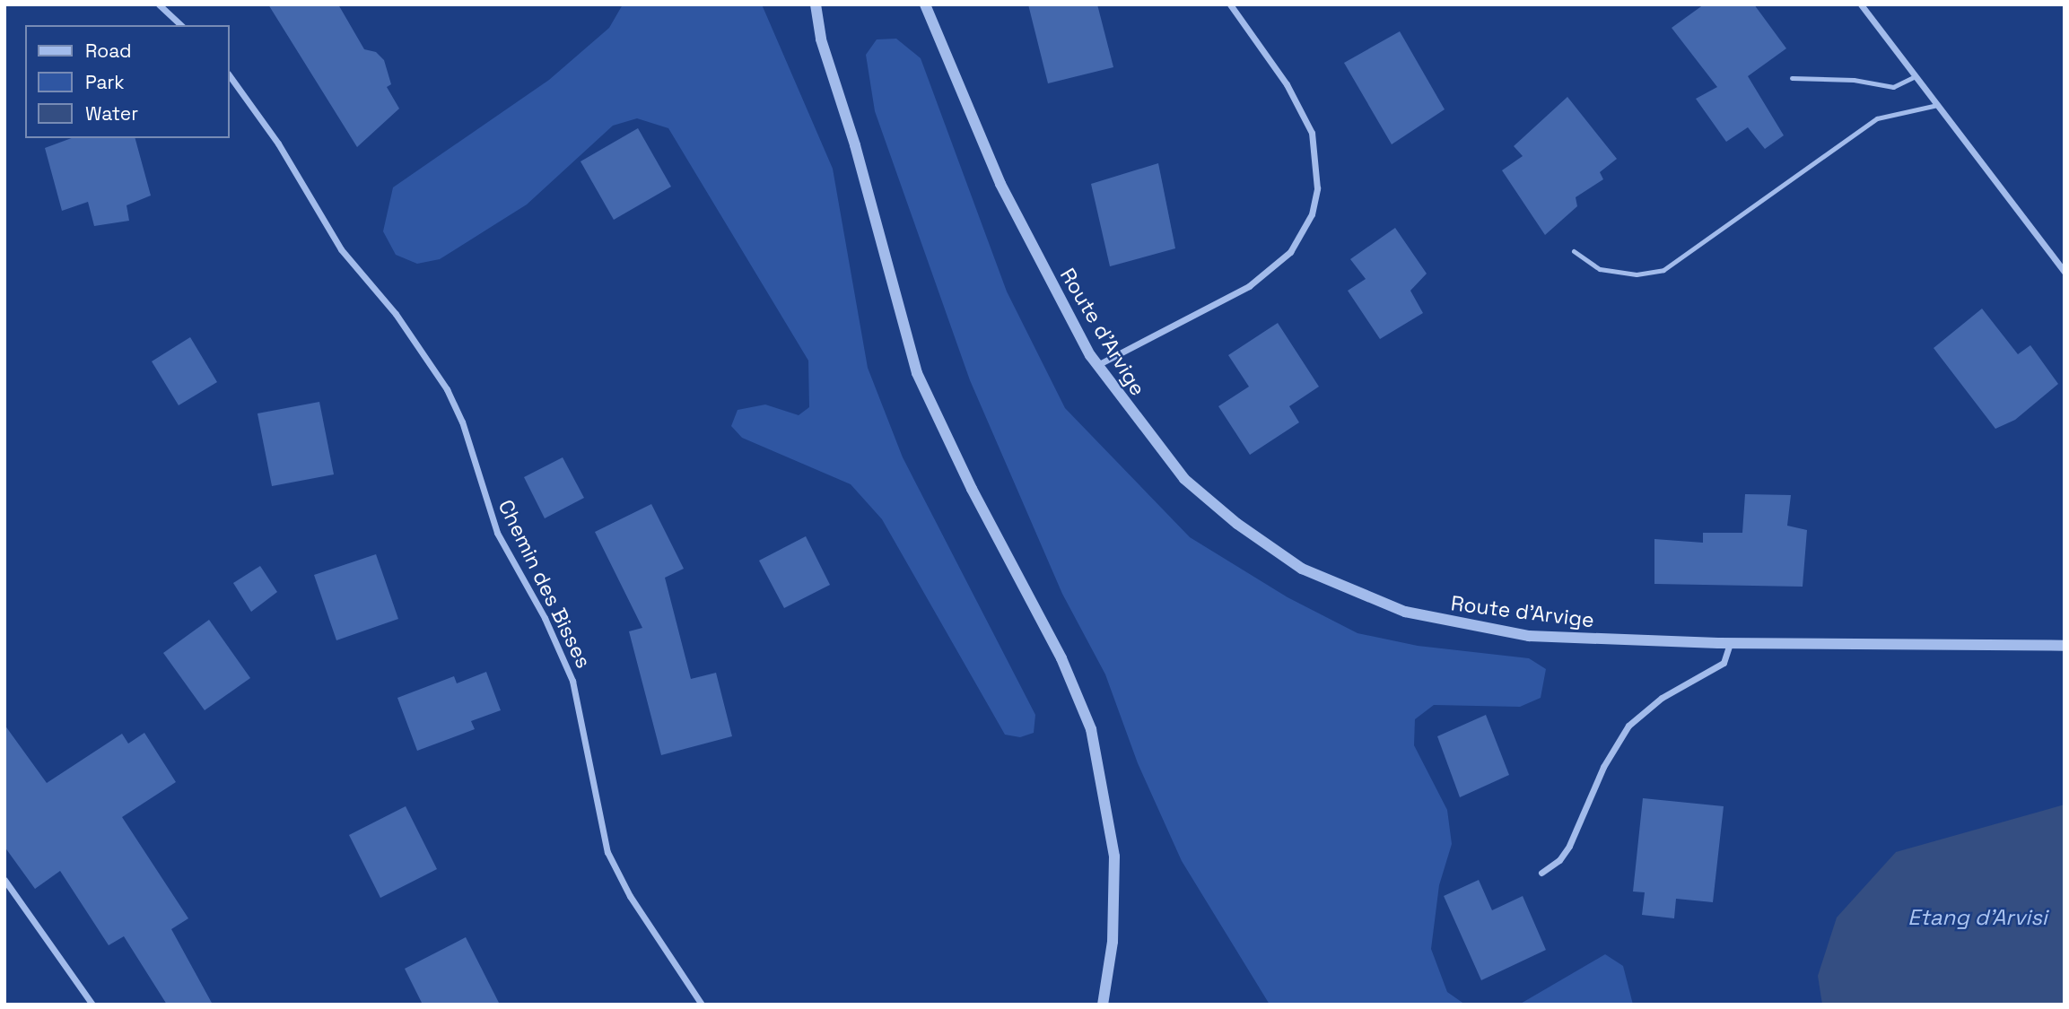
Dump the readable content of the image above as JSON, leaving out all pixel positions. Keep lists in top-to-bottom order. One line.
{"streets":{"street":["Route d'Arvige","Chemin des Bisses"]},"water":["Etang d'Arvisi"],"legend":["Road","Park","Water"]}
